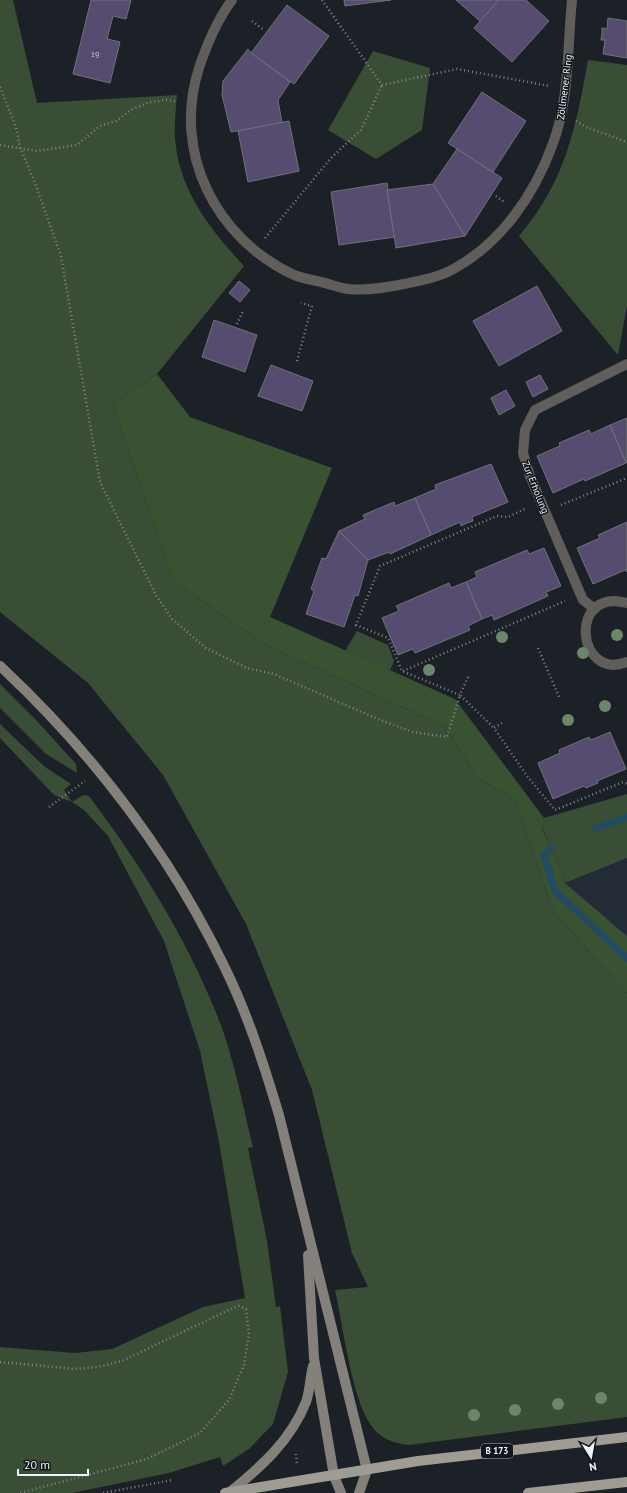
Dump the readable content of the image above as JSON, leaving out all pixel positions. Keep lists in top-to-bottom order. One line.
{"streets":{"main road":["B 173"],"street":["Zöllmener Ring","Zur Erholung"]},"house_numbers":["19"],"scale_bar":"20 m","north":"bottom"}
